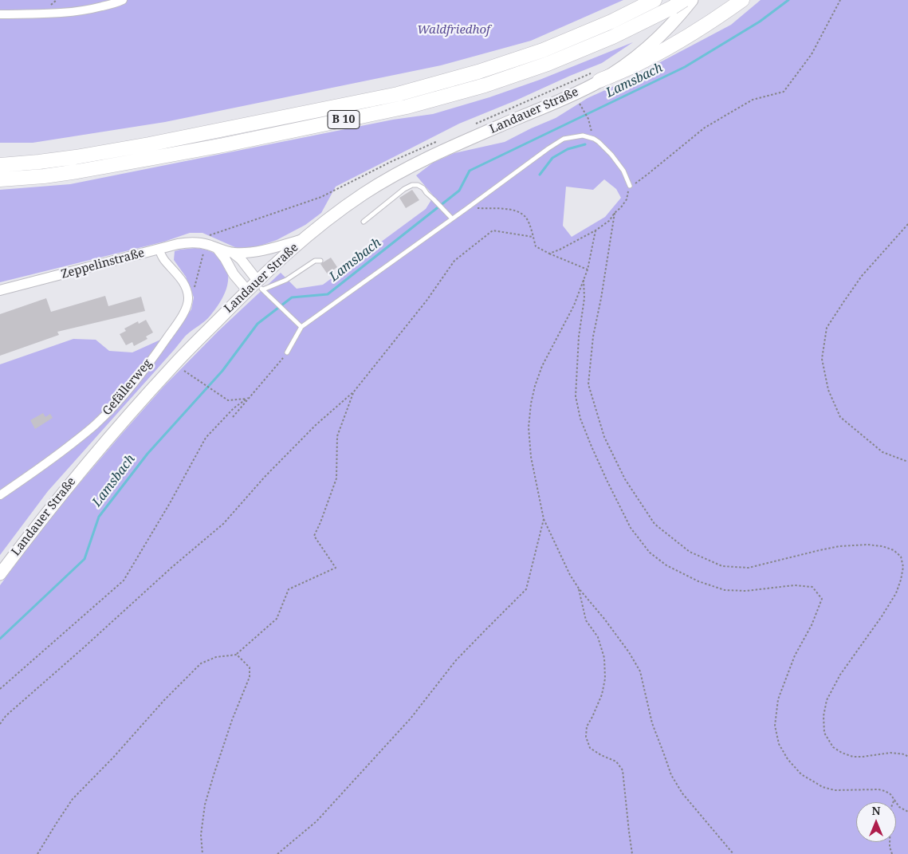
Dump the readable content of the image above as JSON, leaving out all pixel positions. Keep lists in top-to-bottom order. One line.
{"streets":{"highway":["B 10"],"main road":["Landauer Straße"],"street":["Zeppelinstraße","Gefällerweg"]},"water":["Lamsbach"],"parks":["Waldfriedhof"],"north":"top"}
